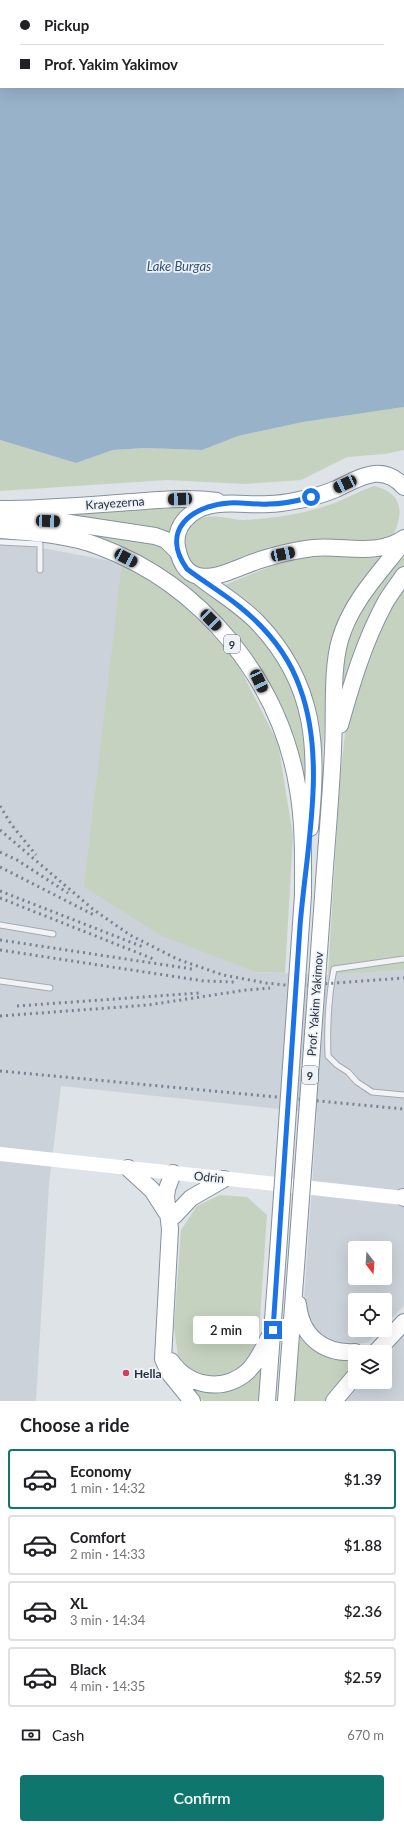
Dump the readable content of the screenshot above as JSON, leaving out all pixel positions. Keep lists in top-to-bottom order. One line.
{"streets":{"highway":["Krayezerna","9","Prof. Yakim Yakimov"],"main road":["Odrin"]},"crossings":[["9","Prof. Yakim Yakimov"]],"water":["Lake Burgas"],"places":["Hella"],"north":"bottom","page":{"banner":["Pickup","Prof. Yakim Yakimov"],"bubble":"2 min","heading":"Choose a ride","list":[{"name":"Economy","note":"1 min · 14:32","value":"$1.39"},{"name":"Comfort","note":"2 min · 14:33","value":"$1.88"},{"name":"XL","note":"3 min · 14:34","value":"$2.36"},{"name":"Black","note":"4 min · 14:35","value":"$2.59"}],"pay":["Cash","670 m"],"buttons":"Confirm"}}
